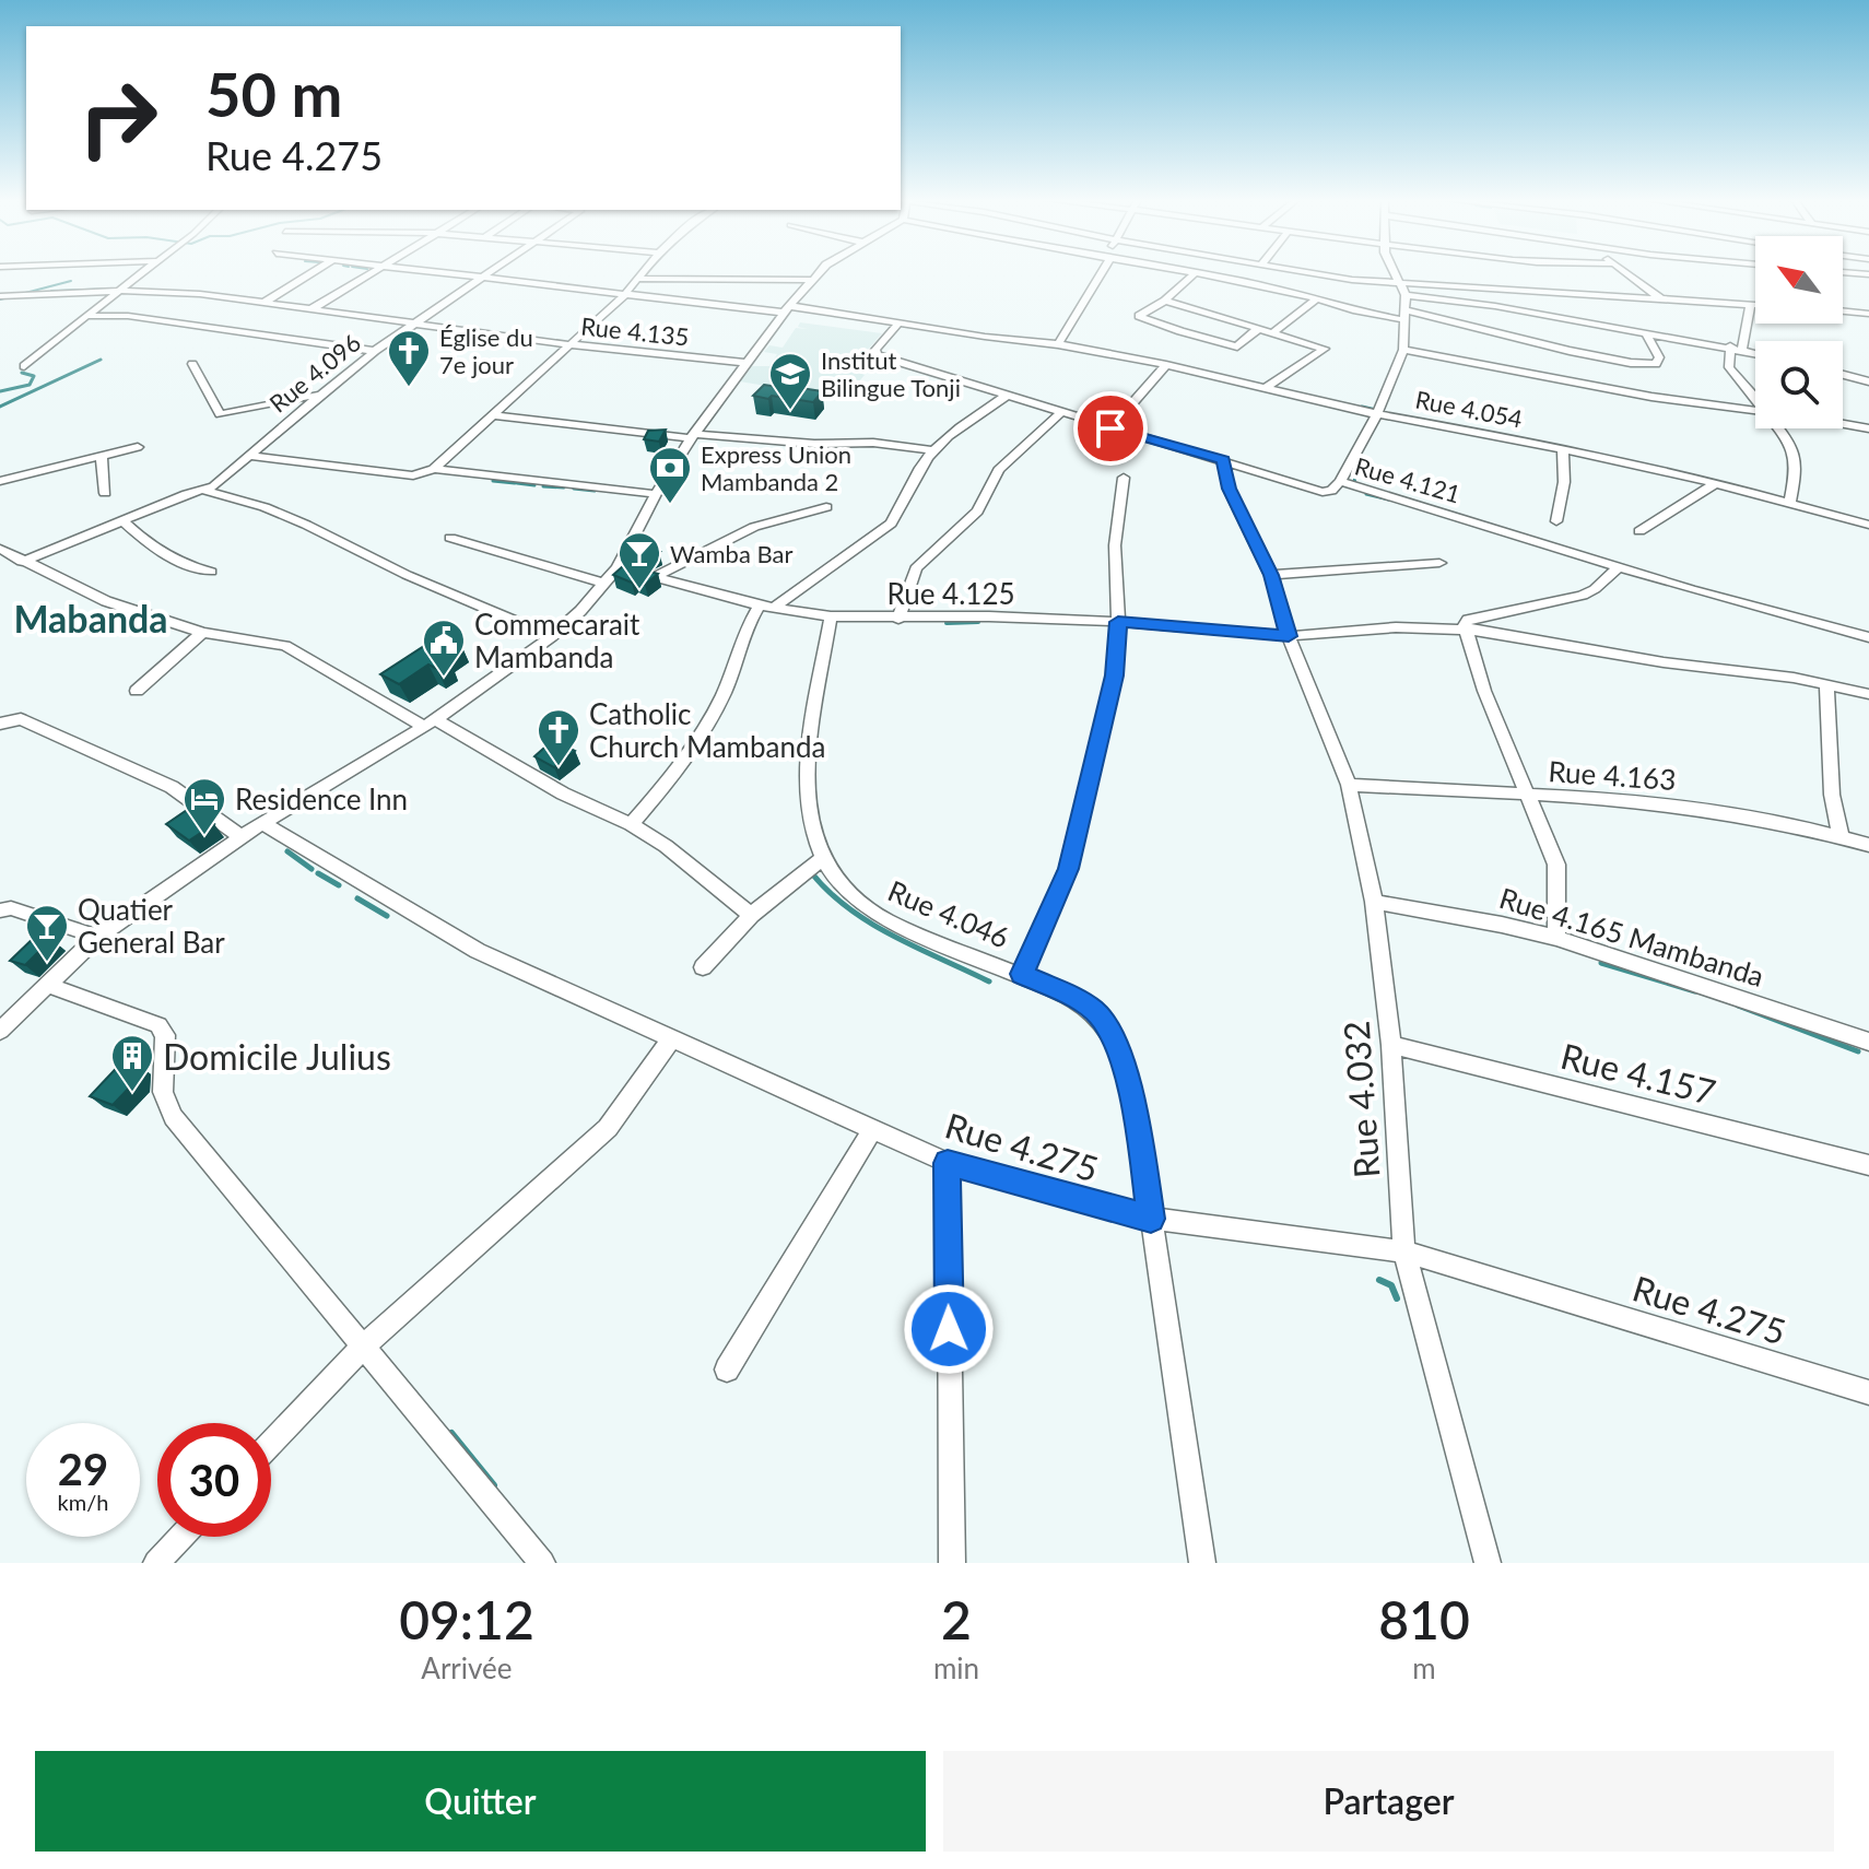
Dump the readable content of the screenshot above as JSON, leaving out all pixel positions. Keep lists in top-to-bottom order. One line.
{"streets":{"street":["Rue 4.135","Rue 4.096","Rue 4.054","Rue 4.121","Rue 4.125","Rue 4.163","Rue 4.046","Rue 4.165 Mambanda","Rue 4.157","Rue 4.032","Rue 4.275"]},"crossings":[["Rue 4.135","Rue 4.096"],["Rue 4.096","Rue 4.054"],["Rue 4.054","Rue 4.121"],["Rue 4.121","Rue 4.032"],["Rue 4.125","Rue 4.046"],["Rue 4.125","Rue 4.032"],["Rue 4.163","Rue 4.032"],["Rue 4.046","Rue 4.275"],["Rue 4.165 Mambanda","Rue 4.032"],["Rue 4.157","Rue 4.032"],["Rue 4.032","Rue 4.275"]],"districts":["Mabanda"],"places":{"church":["Église du 7e jour","Catholic Church Mambanda"],"school or university":["Institut Bilingue Tonji"],"bank":["Express Union Mambanda 2"],"bar":["Wamba Bar","Quatier General Bar"],"public building":["Commecarait Mambanda"],"hotel":["Residence Inn"],"building":["Domicile Julius"]},"north":"top left","page":{"turn":["50 m","Rue 4.275"],"speed":"29 km/h","limit":"30","eta":["09:12","Arrivée","2","min","810","m"],"buttons":["Quitter","Partager"]}}
